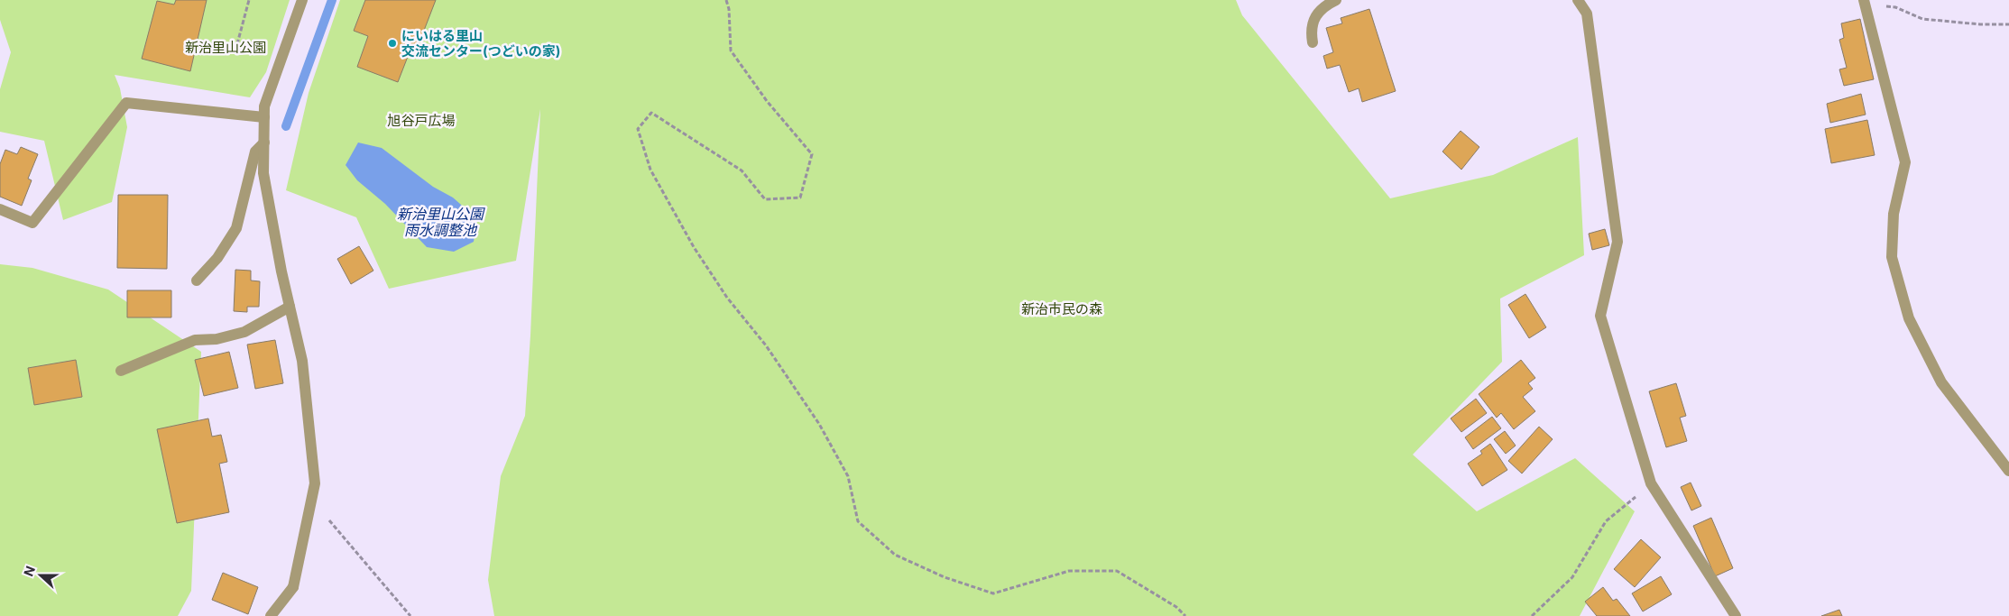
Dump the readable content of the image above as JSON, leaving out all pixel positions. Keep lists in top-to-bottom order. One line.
{"water":["新治里山公園 雨水調整池"],"parks":["新治里山公園","旭谷戸広場","新治市民の森"],"places":["にいはる里山 交流センター(つどいの家)"],"north":"left"}
